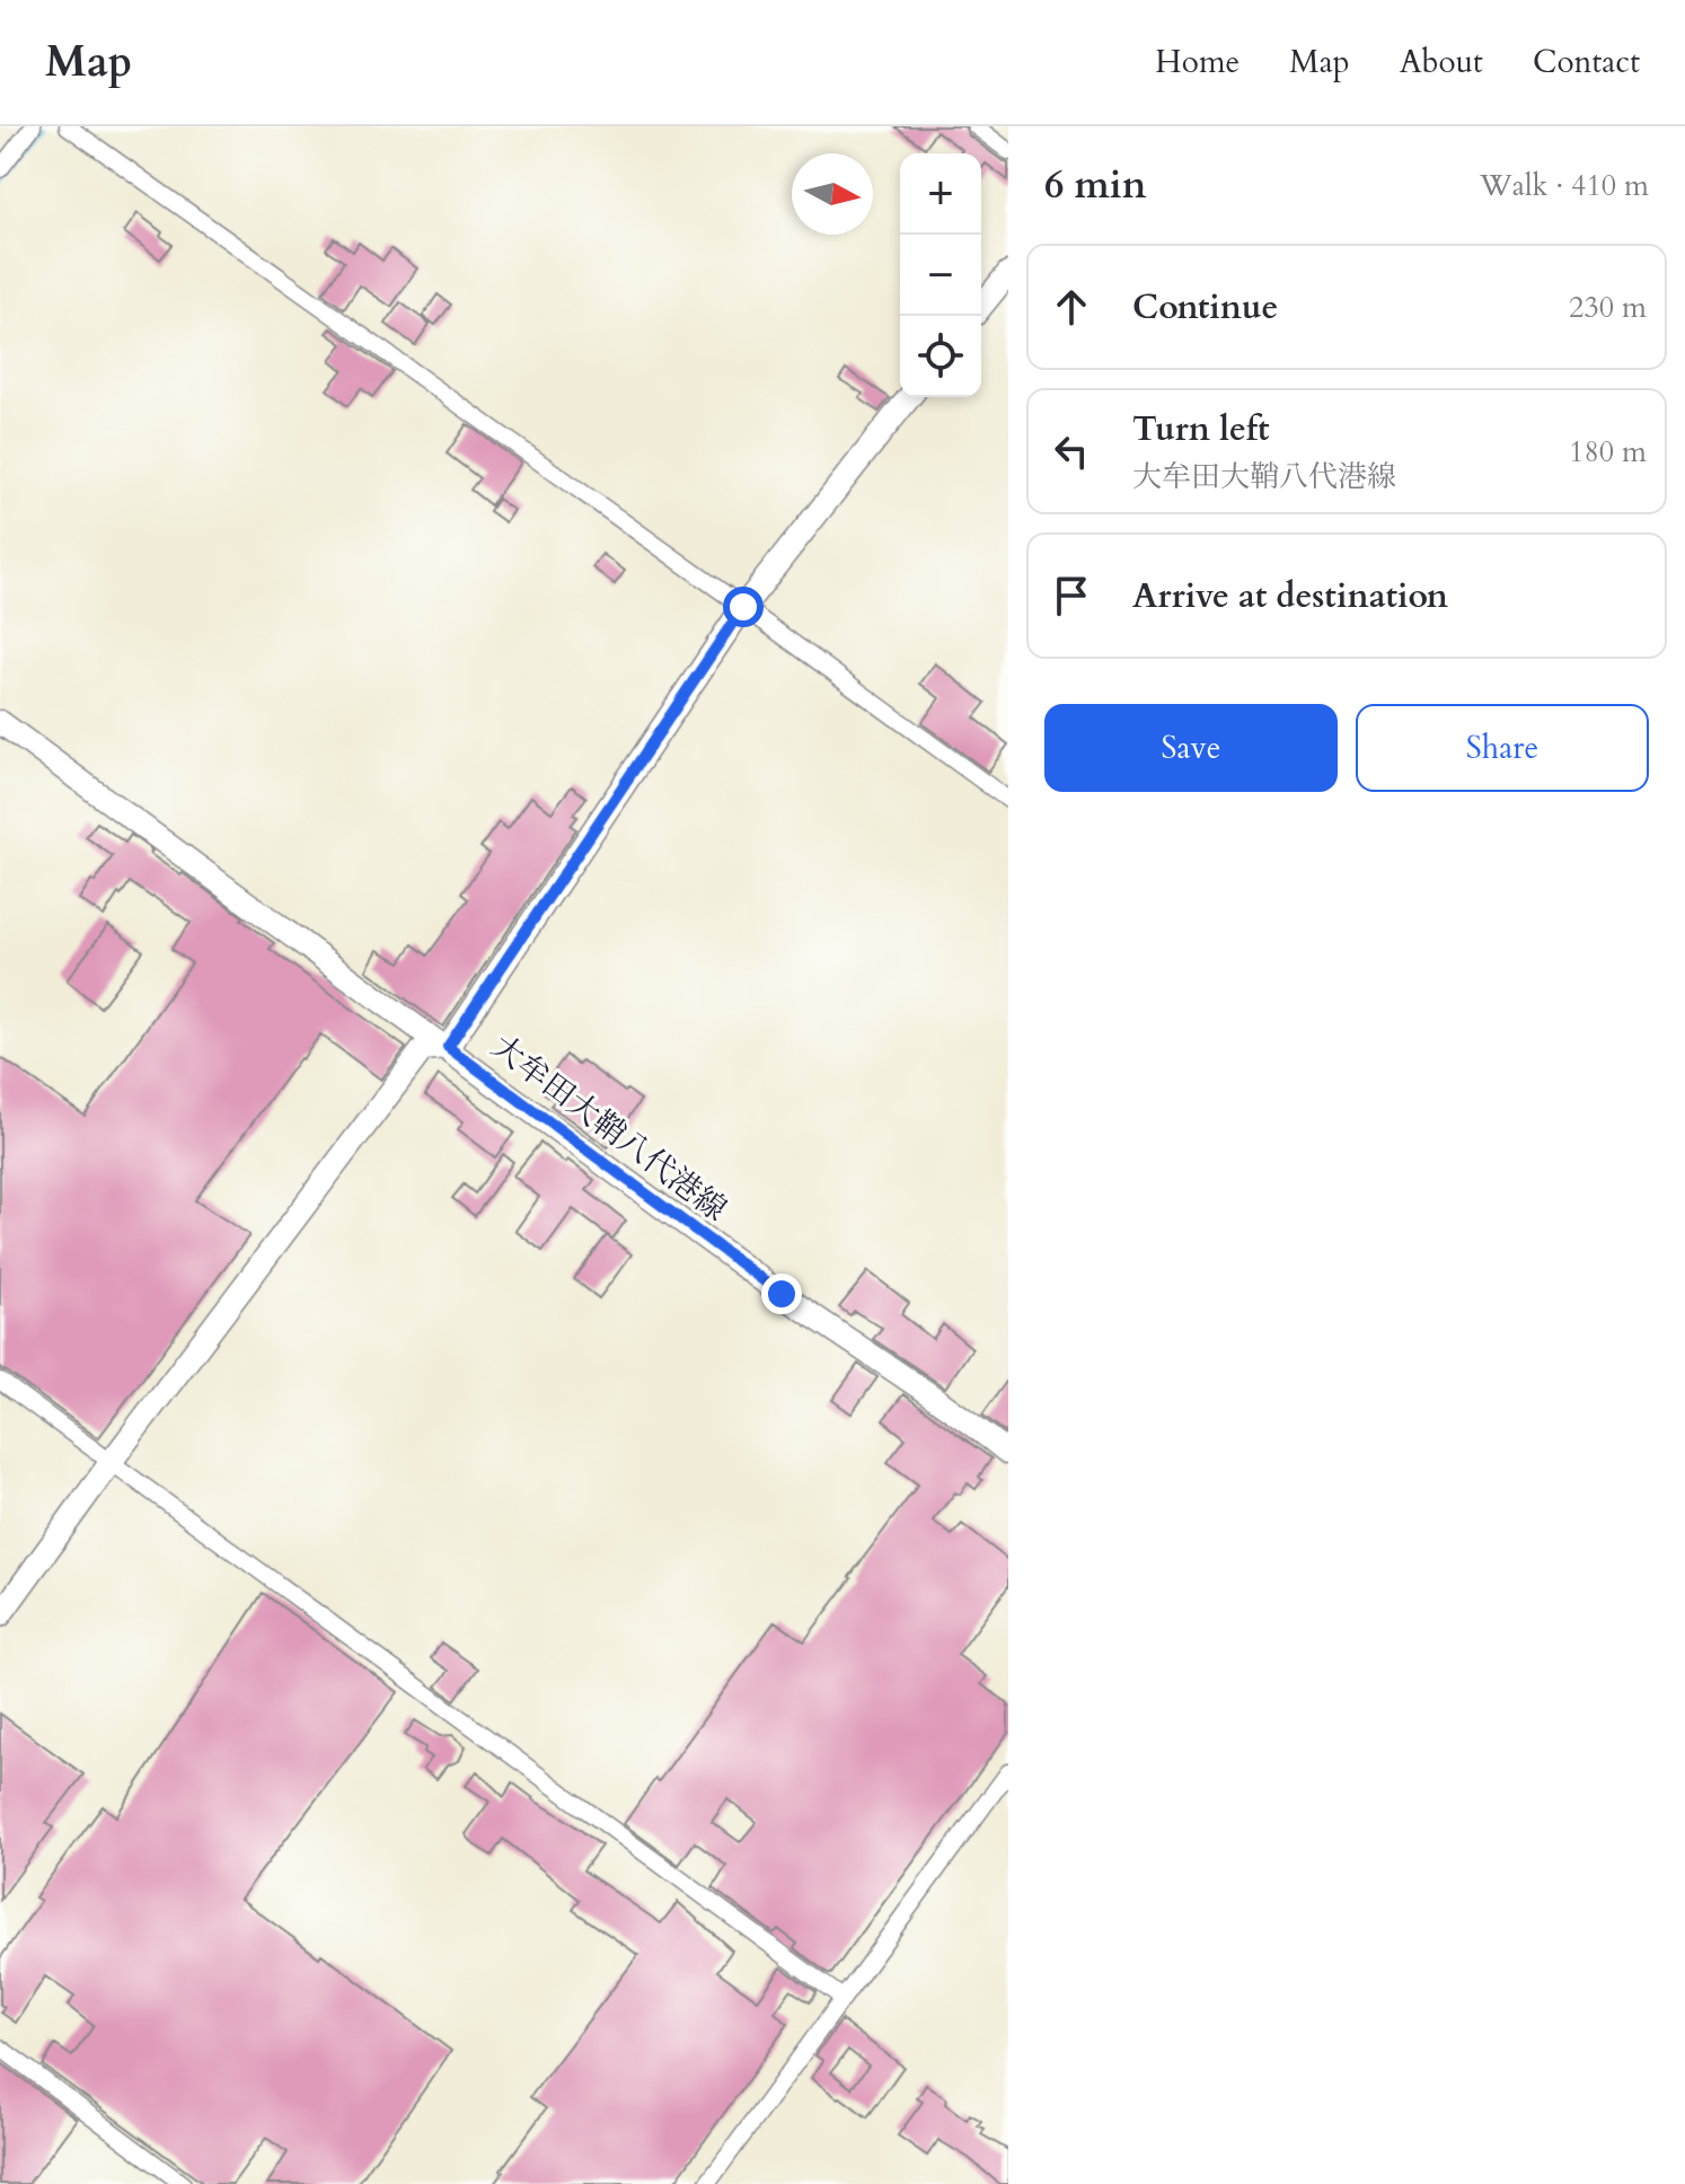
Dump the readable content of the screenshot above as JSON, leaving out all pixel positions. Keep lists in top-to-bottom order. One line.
{"streets":{"main road":["大牟田大鞘八代港線"]},"north":"right","page":{"header":"Map","nav":["Home","Map","About","Contact"],"heading":["6 min","Walk · 410 m"],"map_buttons":["+","−"],"list":[["Continue","230 m"],["Turn left","大牟田大鞘八代港線","180 m"],"Arrive at destination"],"buttons":["Save","Share"]}}
